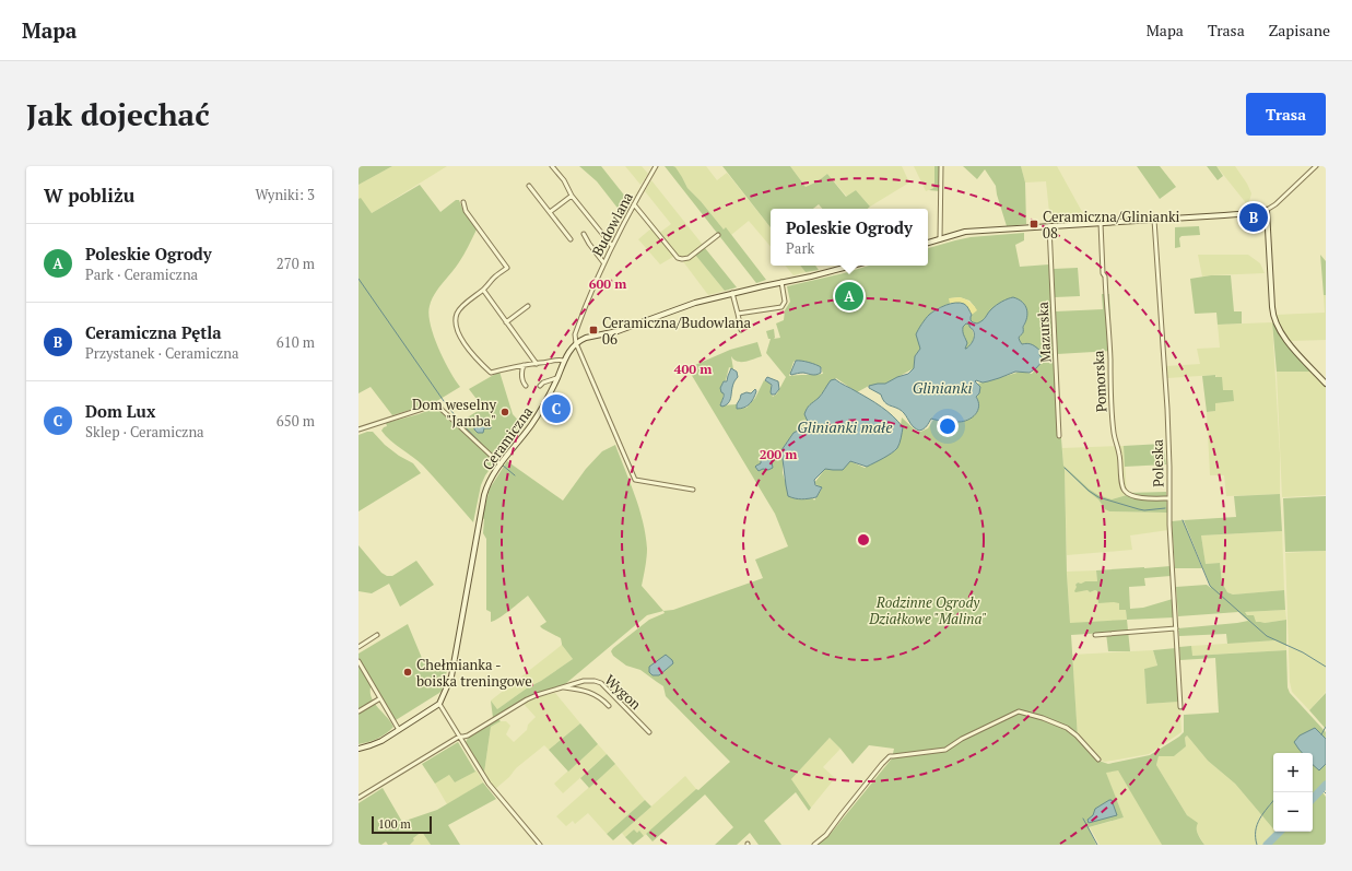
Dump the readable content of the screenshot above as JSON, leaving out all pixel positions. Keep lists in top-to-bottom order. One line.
{"streets":{"street":["Budowlana","Mazurska","Pomorska","Ceramiczna","Poleska","Wygon"]},"crossings":[["Budowlana","Ceramiczna"],["Pomorska","Poleska"]],"water":["Glinianki","Glinianki małe"],"parks":["Rodzinne Ogrody Działkowe \"Malina\""],"places":{"transit":["Ceramiczna/Glinianki 08","Ceramiczna/Budowlana 06"],"other":["Dom weselny \"Jamba\"","Chełmianka - boiska treningowe"]},"scale_bar":"100 m","page":{"header":"Mapa","nav":["Mapa","Trasa","Zapisane"],"buttons":"Trasa","title":"Jak dojechać","heading":["W pobliżu","Wyniki: 3"],"pins":["B","A","C"],"popup":["Poleskie Ogrody","Park"],"list":[{"mark":"A","name":"Poleskie Ogrody","note":"Park · Ceramiczna","value":"270 m"},{"mark":"B","name":"Ceramiczna Pętla","note":"Przystanek · Ceramiczna","value":"610 m"},{"mark":"C","name":"Dom Lux","note":"Sklep · Ceramiczna","value":"650 m"}],"map_buttons":["+","−"],"scale":"100 m"},"rings":["600 m","400 m","200 m"]}
